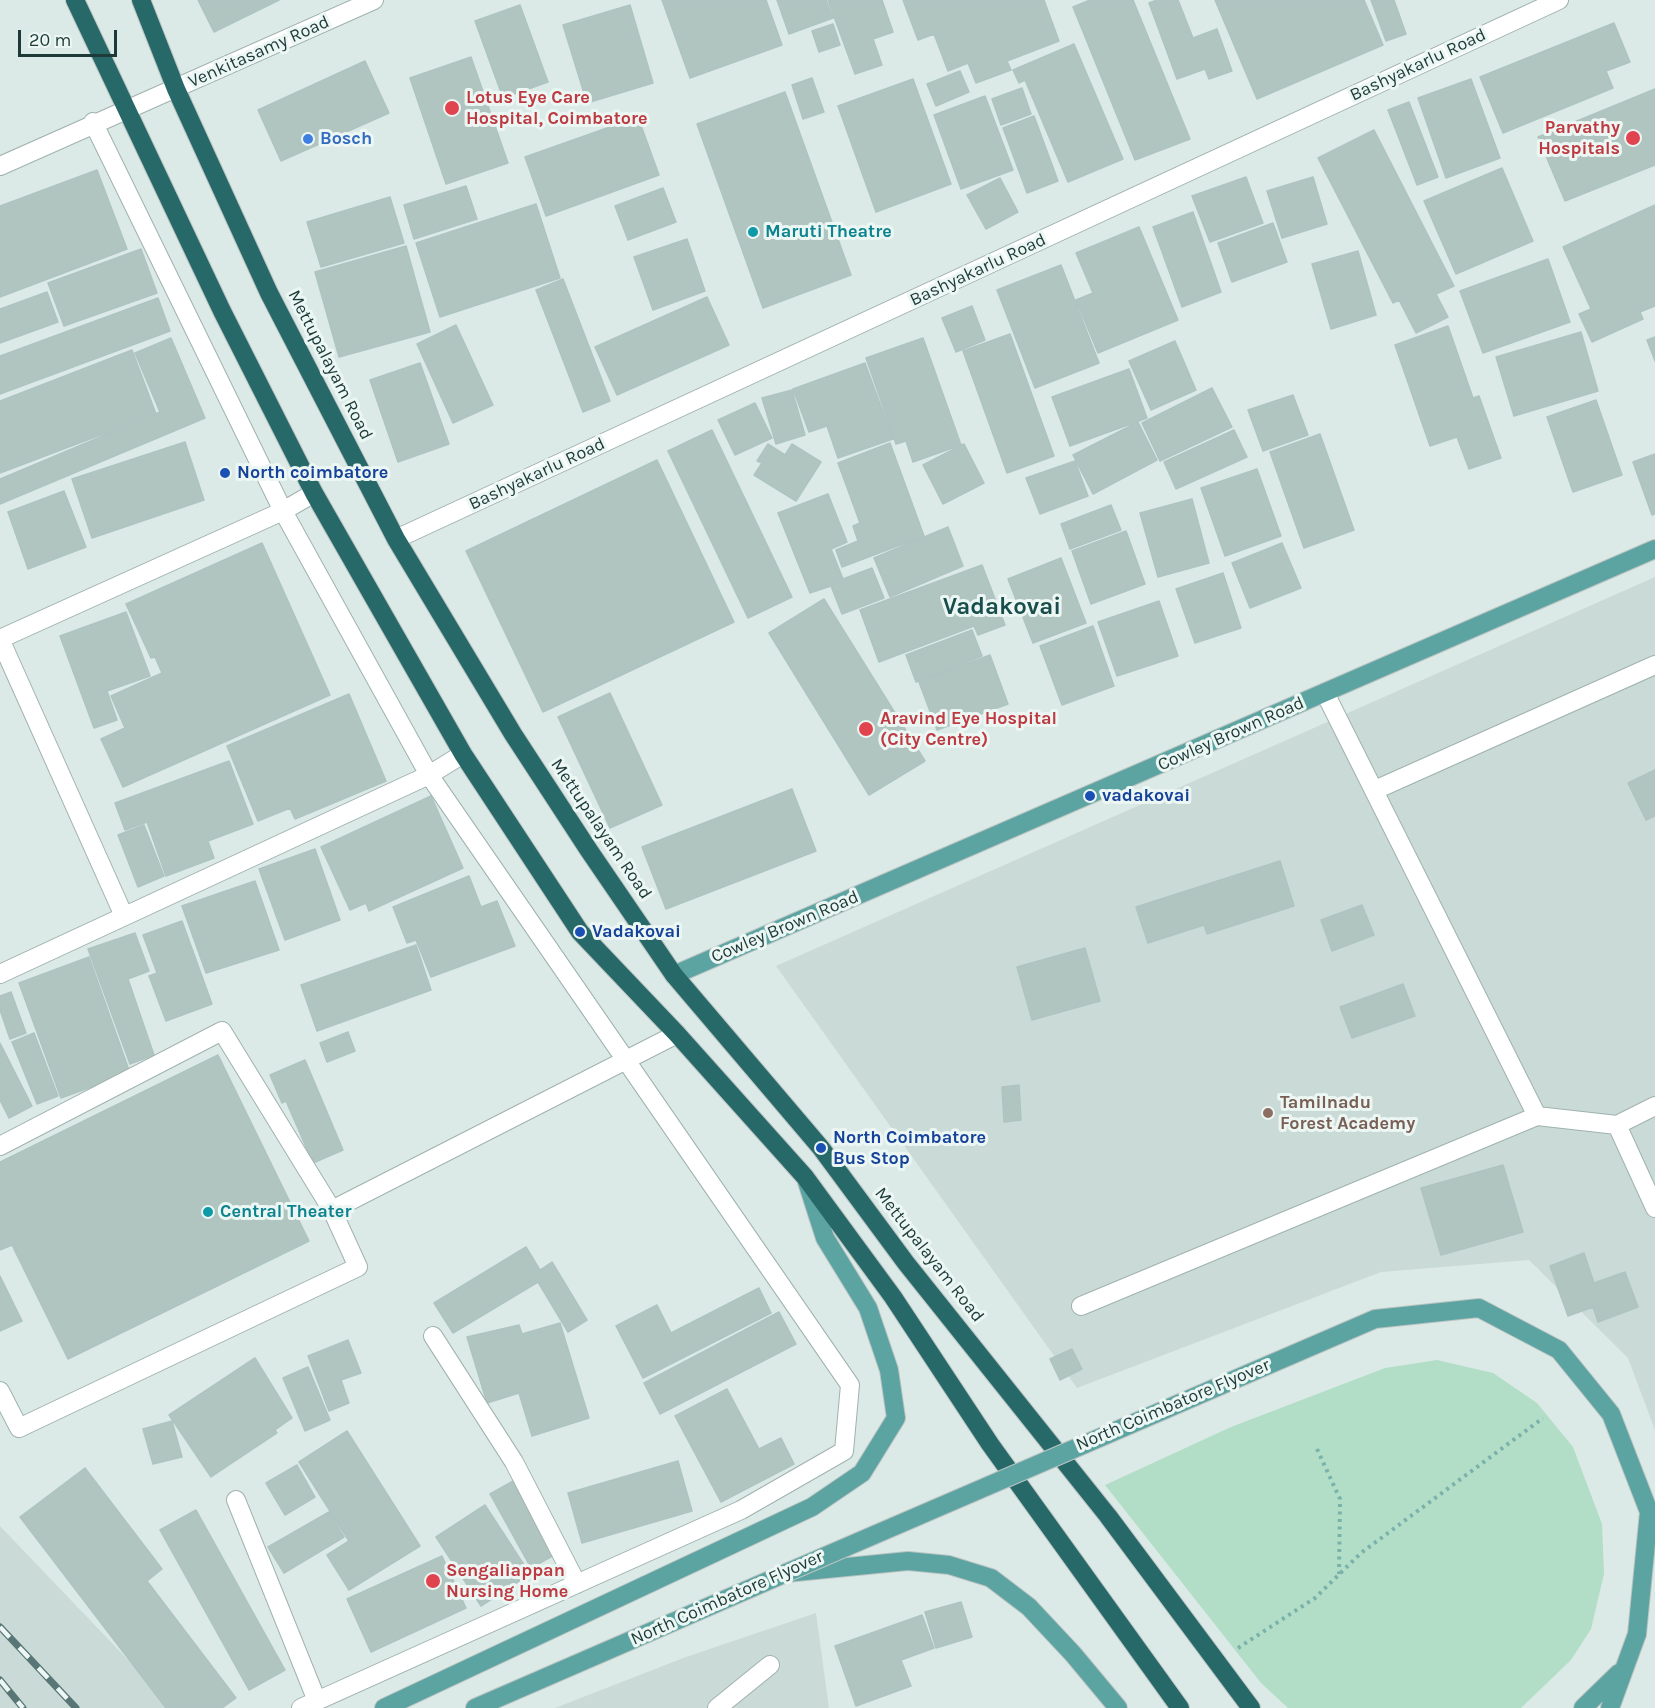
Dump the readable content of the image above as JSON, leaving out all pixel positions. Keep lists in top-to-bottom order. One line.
{"streets":{"highway":["Mettupalayam Road"],"main road":["Cowley Brown Road","North Coimbatore Flyover"],"street":["Venkitasamy Road","Bashyakarlu Road"]},"crossings":[["Venkitasamy Road","Mettupalayam Road"],["Bashyakarlu Road","Mettupalayam Road"],["Mettupalayam Road","Cowley Brown Road"]],"districts":["Vadakovai"],"places":["Lotus Eye Care Hospital, Coimbatore","Parvathy Hospitals","Bosch","Maruti Theatre","North coimbatore","Aravind Eye Hospital (City Centre)","vadakovai","Vadakovai","Tamilnadu Forest Academy","North Coimbatore Bus Stop","Central Theater","Sengaliappan Nursing Home"],"scale_bar":"20 m"}
